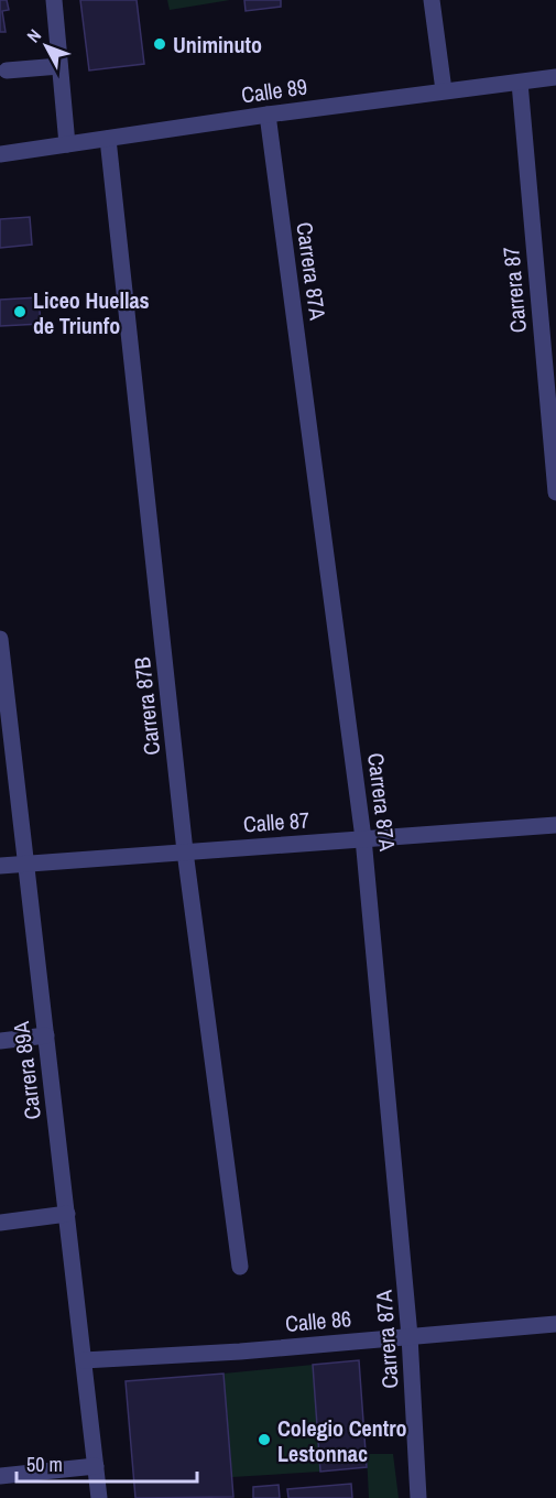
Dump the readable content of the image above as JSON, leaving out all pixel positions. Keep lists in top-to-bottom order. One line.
{"streets":{"street":["Calle 89","Carrera 87A","Carrera 87","Carrera 87B","Calle 87","Carrera 89A","Calle 86"]},"crossings":[["Calle 89","Carrera 87A"],["Calle 89","Carrera 87"],["Calle 89","Carrera 87B"],["Carrera 87A","Calle 87"],["Carrera 87A","Calle 86"],["Carrera 87B","Calle 87"],["Calle 87","Carrera 89A"],["Carrera 89A","Calle 86"]],"places":["Uniminuto","Liceo Huellas de Triunfo","Colegio Centro Lestonnac"],"scale_bar":"50 m","north":"top left"}
